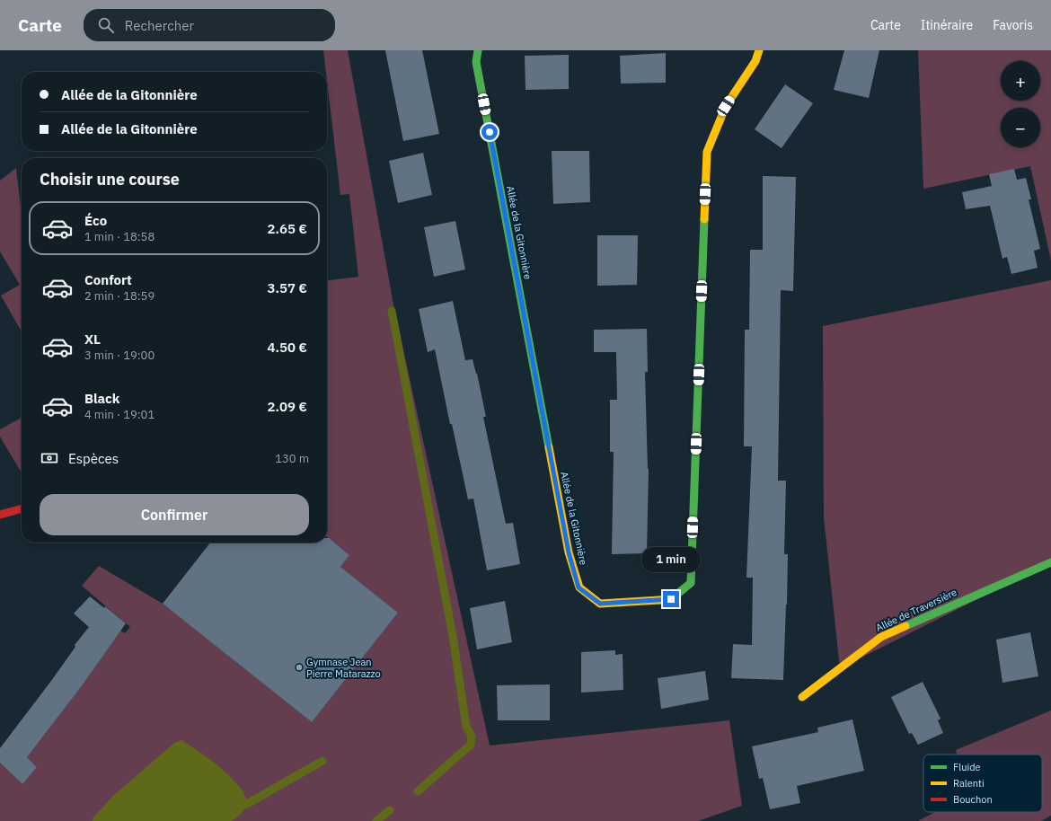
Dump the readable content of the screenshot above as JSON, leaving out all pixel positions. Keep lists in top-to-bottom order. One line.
{"streets":{"street":["Allée de la Gitonnière","Allée de Traversière"]},"places":["Gymnase Jean Pierre Matarazzo"],"legend":["Fluide","Ralenti","Bouchon"],"page":{"header":"Carte","search":"Rechercher","nav":["Carte","Itinéraire","Favoris"],"map_buttons":["+","−"],"banner":["Allée de la Gitonnière","Allée de la Gitonnière"],"heading":"Choisir une course","list":[{"name":"Éco","note":"1 min · 18:58","value":"2.65 €"},{"name":"Confort","note":"2 min · 18:59","value":"3.57 €"},{"name":"XL","note":"3 min · 19:00","value":"4.50 €"},{"name":"Black","note":"4 min · 19:01","value":"2.09 €"}],"pay":["Espèces","130 m"],"buttons":"Confirmer","bubble":"1 min"}}
